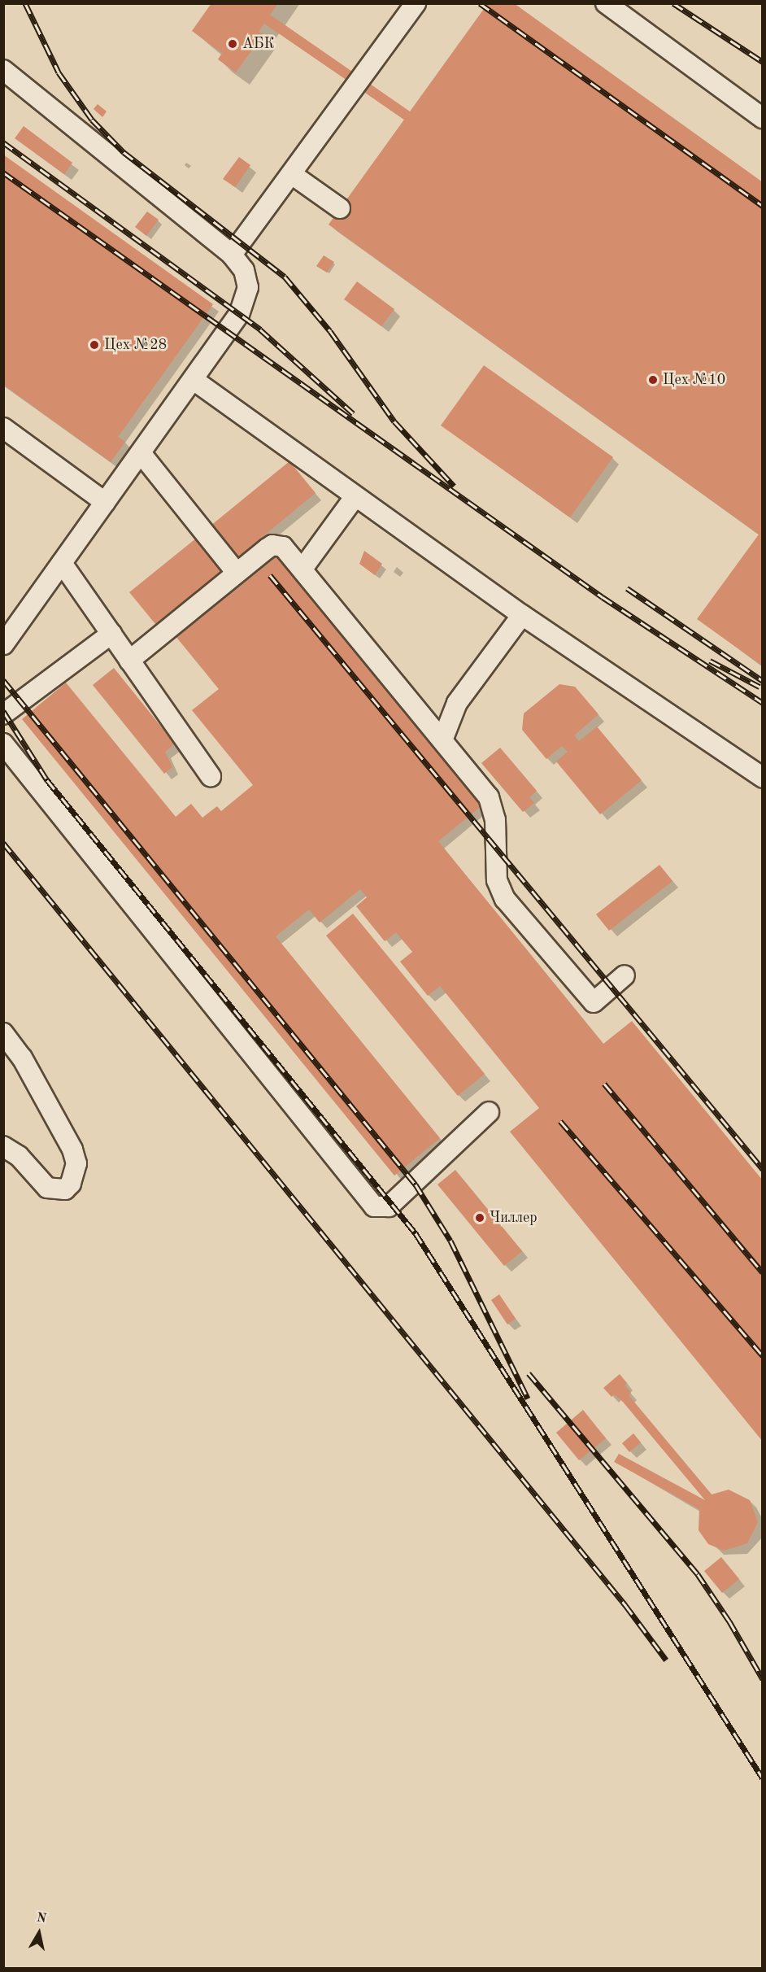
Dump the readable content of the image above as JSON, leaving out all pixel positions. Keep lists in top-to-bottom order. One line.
{"places":["АБК","Цех №28","Цех №10","Чиллер"],"north":"top"}
